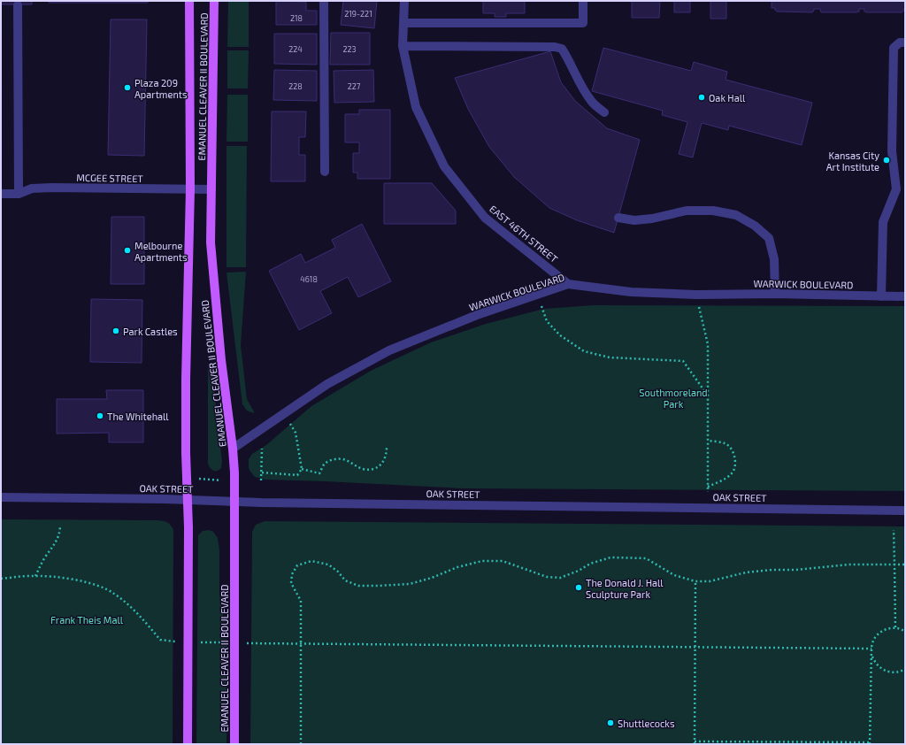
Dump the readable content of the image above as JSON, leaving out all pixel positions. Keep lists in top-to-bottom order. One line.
{"streets":{"main road":["EMANUEL CLEAVER II BOULEVARD"],"street":["MCGEE STREET","EAST 46TH STREET","WARWICK BOULEVARD","OAK STREET"]},"crossings":[["EMANUEL CLEAVER II BOULEVARD","MCGEE STREET"],["EMANUEL CLEAVER II BOULEVARD","WARWICK BOULEVARD"],["EMANUEL CLEAVER II BOULEVARD","OAK STREET"],["EAST 46TH STREET","WARWICK BOULEVARD"]],"parks":["Southmoreland Park","Frank Theis Mall"],"places":["Plaza 209 Apartments","Oak Hall","Kansas City Art Institute","Melbourne Apartments","Park Castles","The Whitehall","The Donald J. Hall Sculpture Park","Shuttlecocks"],"house_numbers":["219-221","218","224","223","228","227","4618"]}
